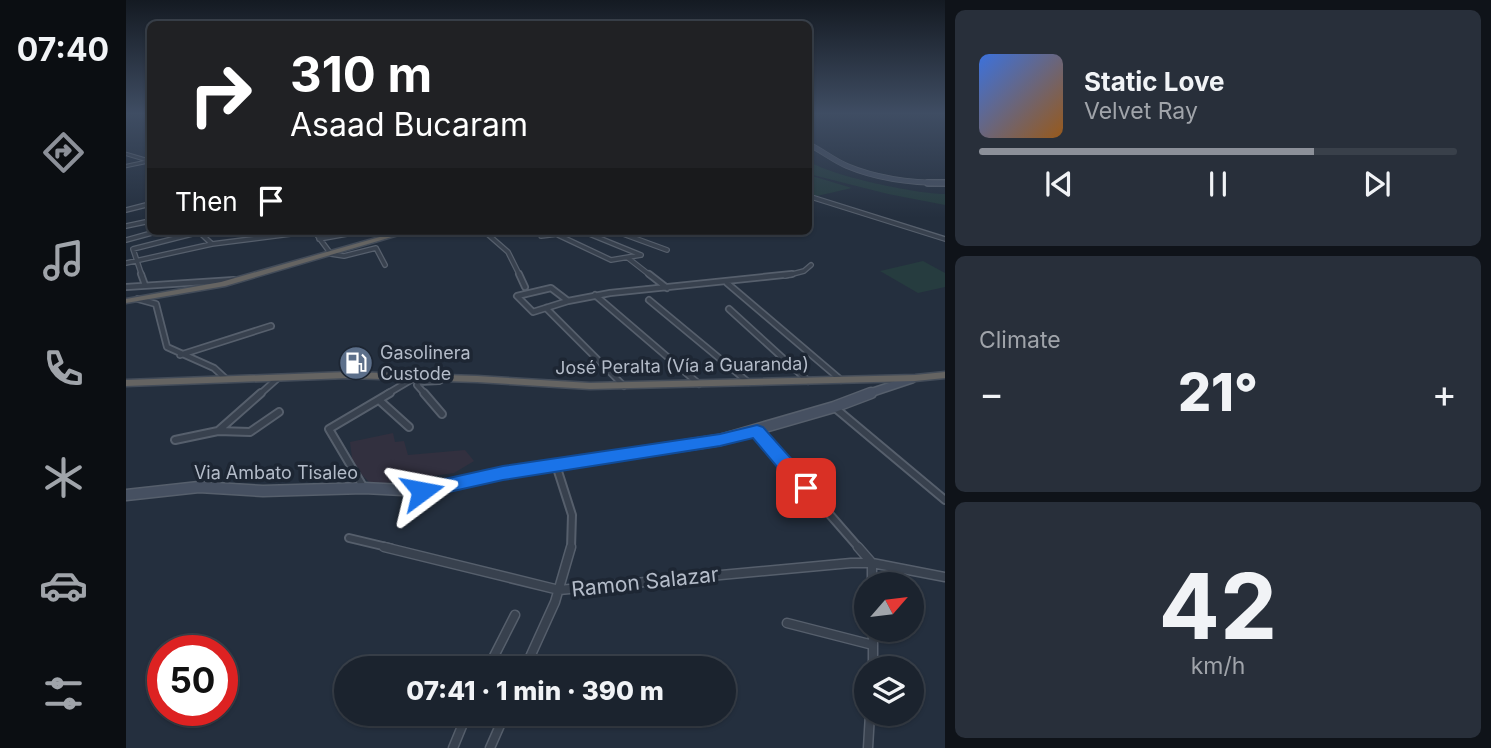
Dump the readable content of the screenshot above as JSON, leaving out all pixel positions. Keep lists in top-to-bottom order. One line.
{"streets":{"highway":["José Peralta (Vía a Guaranda)"],"main road":["Via Ambato Tisaleo"],"street":["Ramon Salazar"]},"crossings":[["José Peralta (Vía a Guaranda)","Via Ambato Tisaleo"]],"places":{"fuel station":["Gasolinera Custode"]},"north":"top right","page":{"tabs":"07:40","turn":["310 m","Asaad Bucaram"],"song":["Static Love","Velvet Ray"],"then":"Then","tile":["Climate",["42","km/h"]],"heat":["−","21°","+"],"limit":"50","trip":"07:41 · 1 min · 390 m"}}
